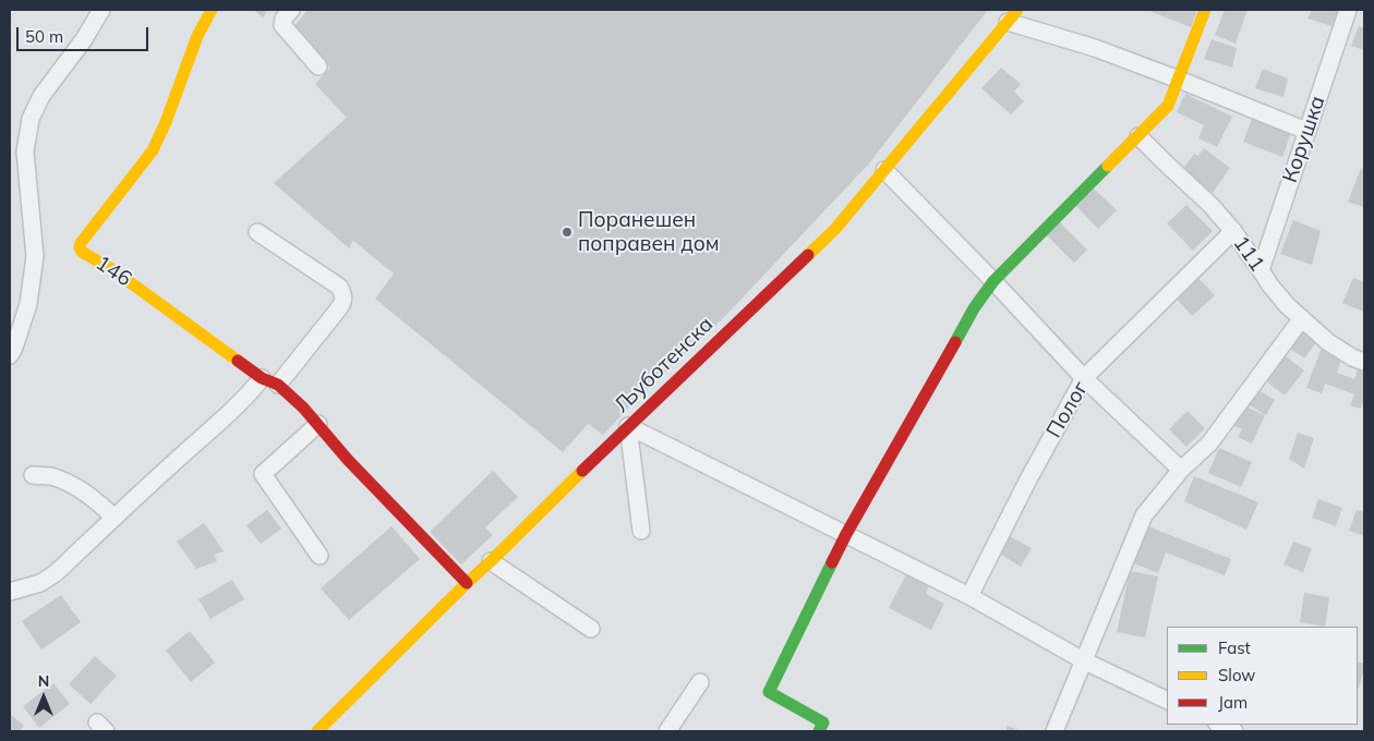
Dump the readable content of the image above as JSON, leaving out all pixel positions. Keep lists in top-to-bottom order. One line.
{"streets":{"street":["Корушка","111","146","Љуботенска","Полог"]},"crossings":[["Корушка","111"],["111","Полог"],["146","Љуботенска"]],"places":["Поранешен поправен дом"],"legend":["Fast","Slow","Jam"],"scale_bar":"50 m","north":"top"}
